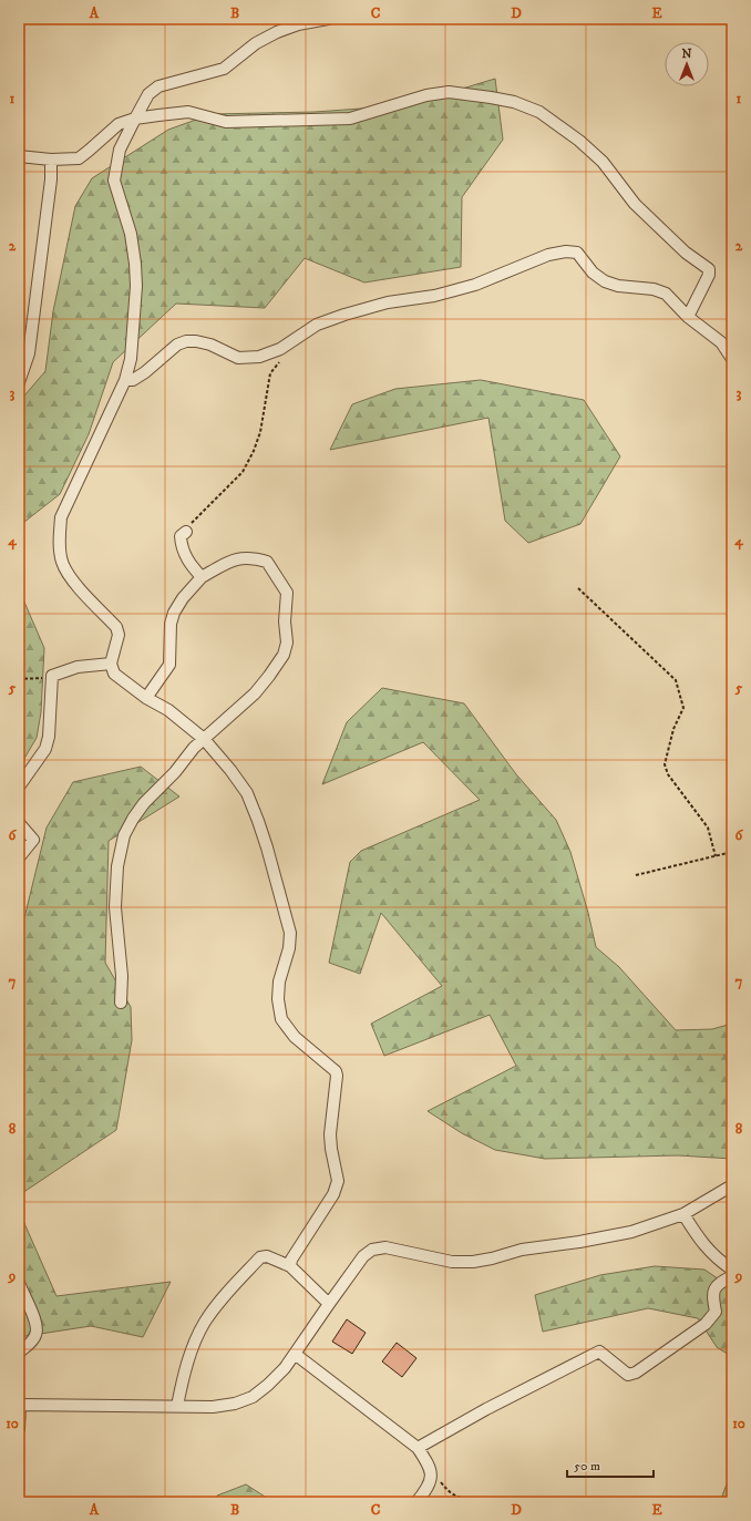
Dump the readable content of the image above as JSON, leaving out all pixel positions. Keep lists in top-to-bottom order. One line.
{"scale_bar":"50 m","north":"top","grid":{"columns":["A","B","C","D","E"],"rows":["1","2","3","4","5","6","7","8","9","10"]}}
